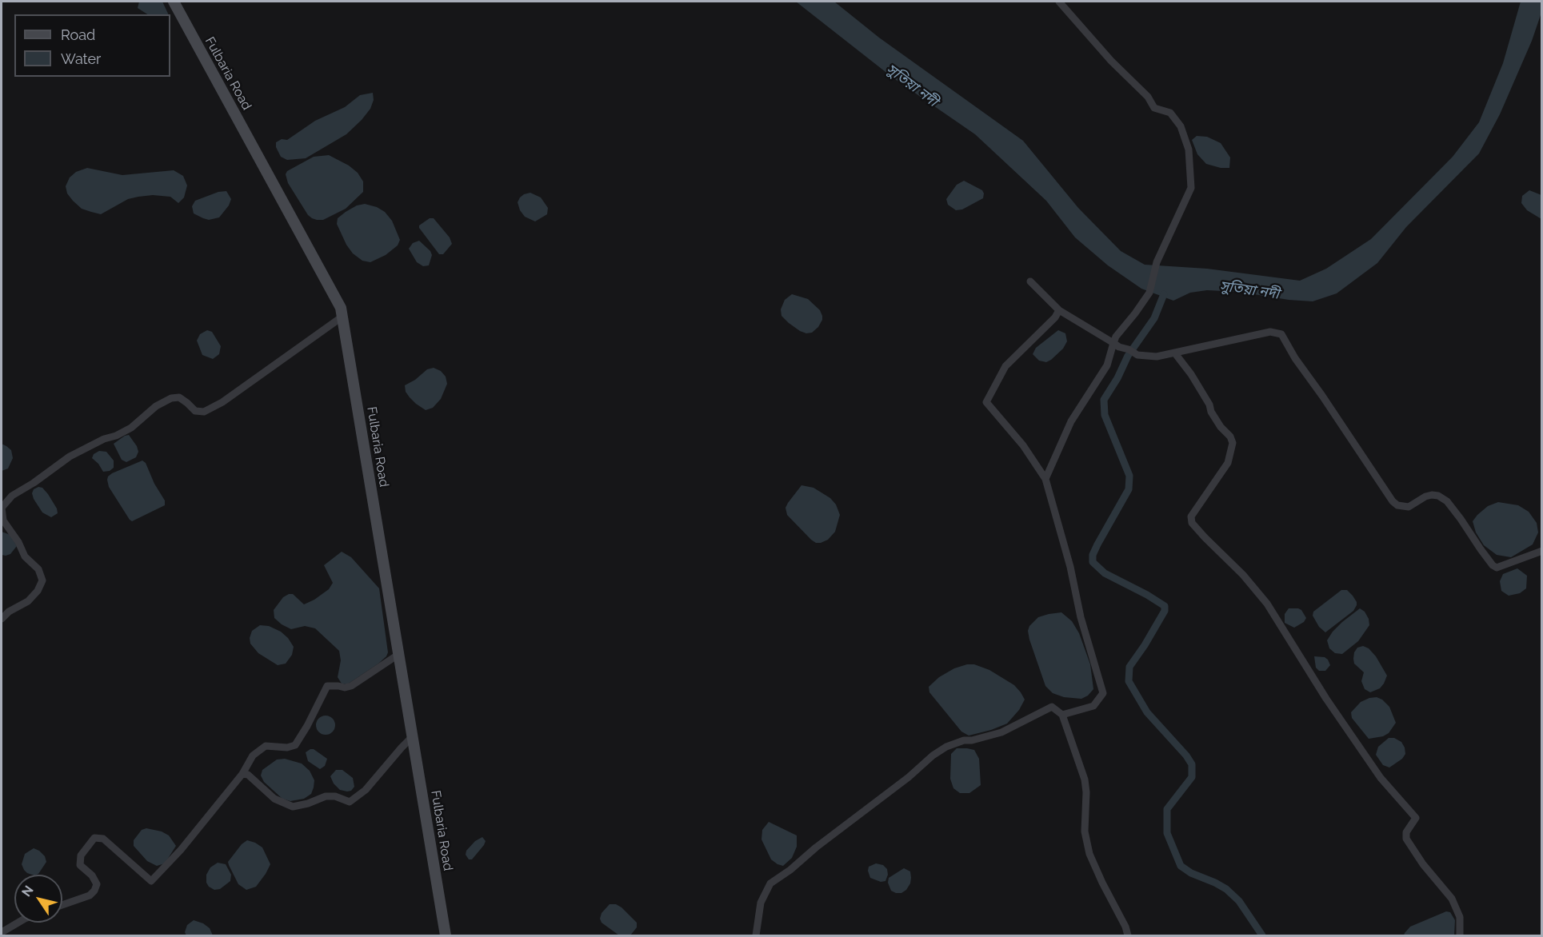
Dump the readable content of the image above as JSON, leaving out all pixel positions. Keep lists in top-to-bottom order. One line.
{"streets":{"main road":["Fulbaria Road"]},"water":["সুতিয়া নদী"],"legend":["Road","Water"],"north":"top left"}
